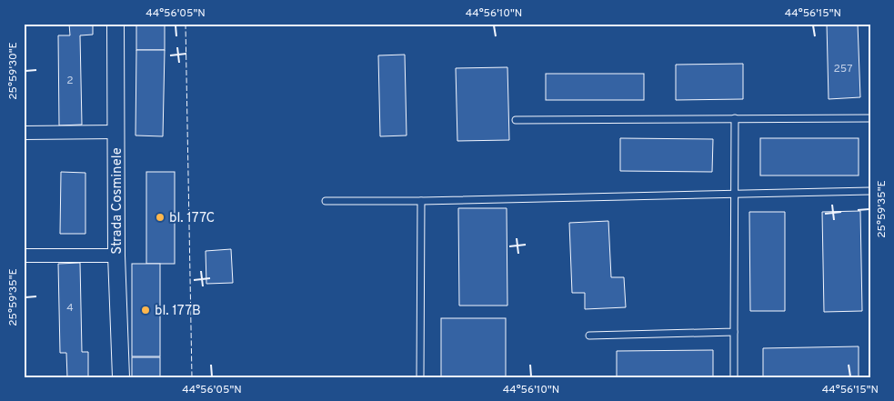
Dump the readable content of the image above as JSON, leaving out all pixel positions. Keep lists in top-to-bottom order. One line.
{"streets":{"street":["Strada Cosminele"]},"places":["bl. 177C","bl. 177B"],"house_numbers":["257","2","4"],"coordinates":["44°56'05\"N","44°56'10\"N","44°56'15\"N","25°59'30\"E","25°59'35\"E"]}
